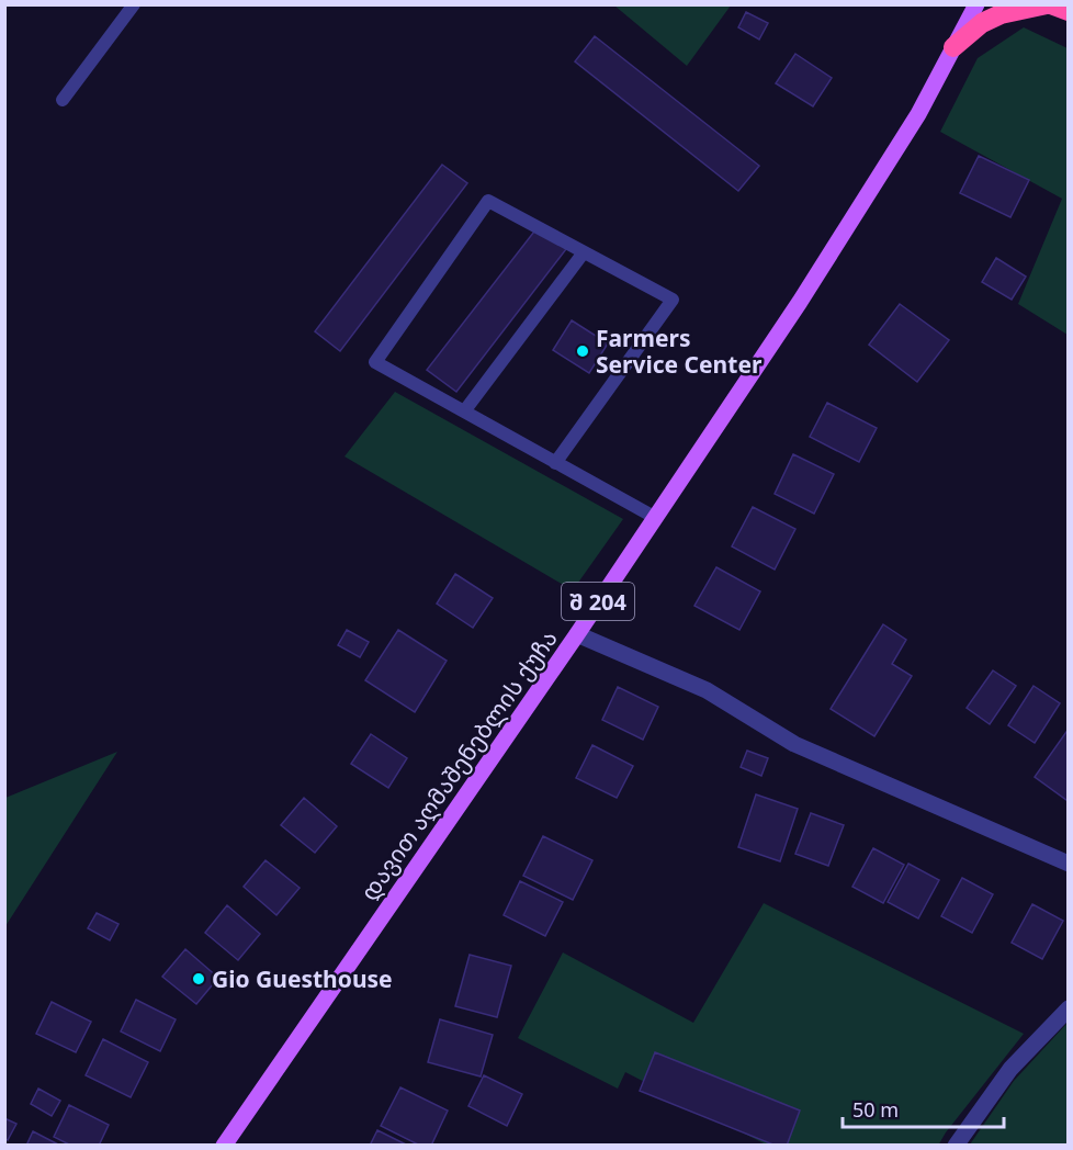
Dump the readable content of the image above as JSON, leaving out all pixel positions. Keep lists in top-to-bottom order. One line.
{"streets":{"main road":["შ 204","დავით აღმაშენებლის ქუჩა"]},"places":["Farmers Service Center","Gio Guesthouse"],"scale_bar":"50 m"}
